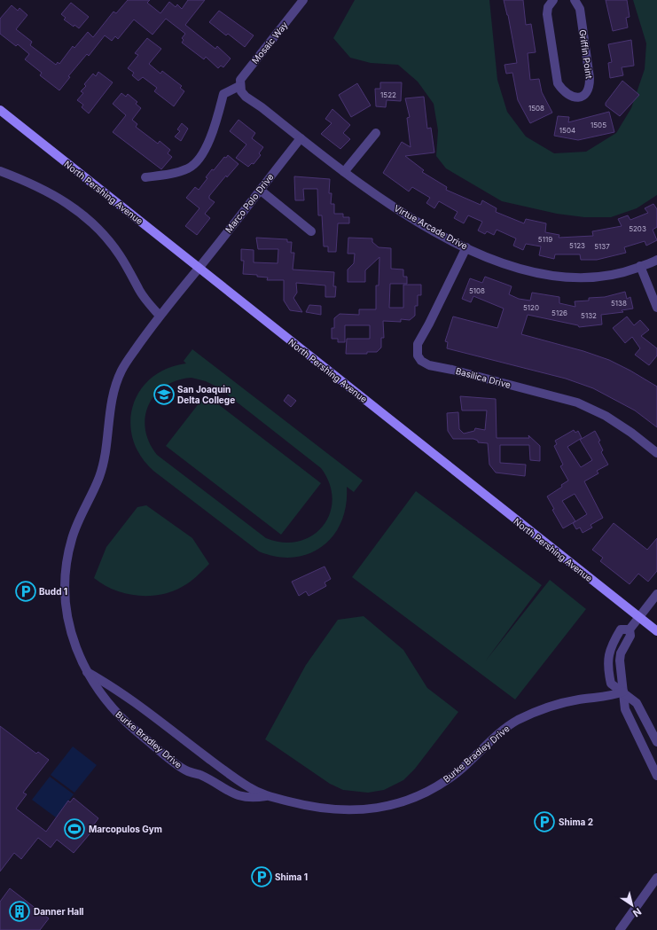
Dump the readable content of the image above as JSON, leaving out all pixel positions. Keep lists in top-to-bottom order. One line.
{"streets":{"main road":["North Pershing Avenue"],"street":["Mosaic Way","Griffin Point","Marco Polo Drive","Virtue Arcade Drive","Basilica Drive","Burke Bradley Drive"]},"crossings":[["Mosaic Way","Virtue Arcade Drive"],["North Pershing Avenue","Marco Polo Drive"],["North Pershing Avenue","Burke Bradley Drive"],["Marco Polo Drive","Virtue Arcade Drive"],["Marco Polo Drive","Burke Bradley Drive"],["Virtue Arcade Drive","Basilica Drive"]],"places":{"school or university":["San Joaquin Delta College"],"parking":["Budd 1","Shima 2","Shima 1"],"sports":["Marcopulos Gym"],"building":["Danner Hall"]},"house_numbers":["1522","1508","1505","1504","5203","5119","5123","5137","5108","5138","5120","5126","5132"],"north":"bottom right"}
